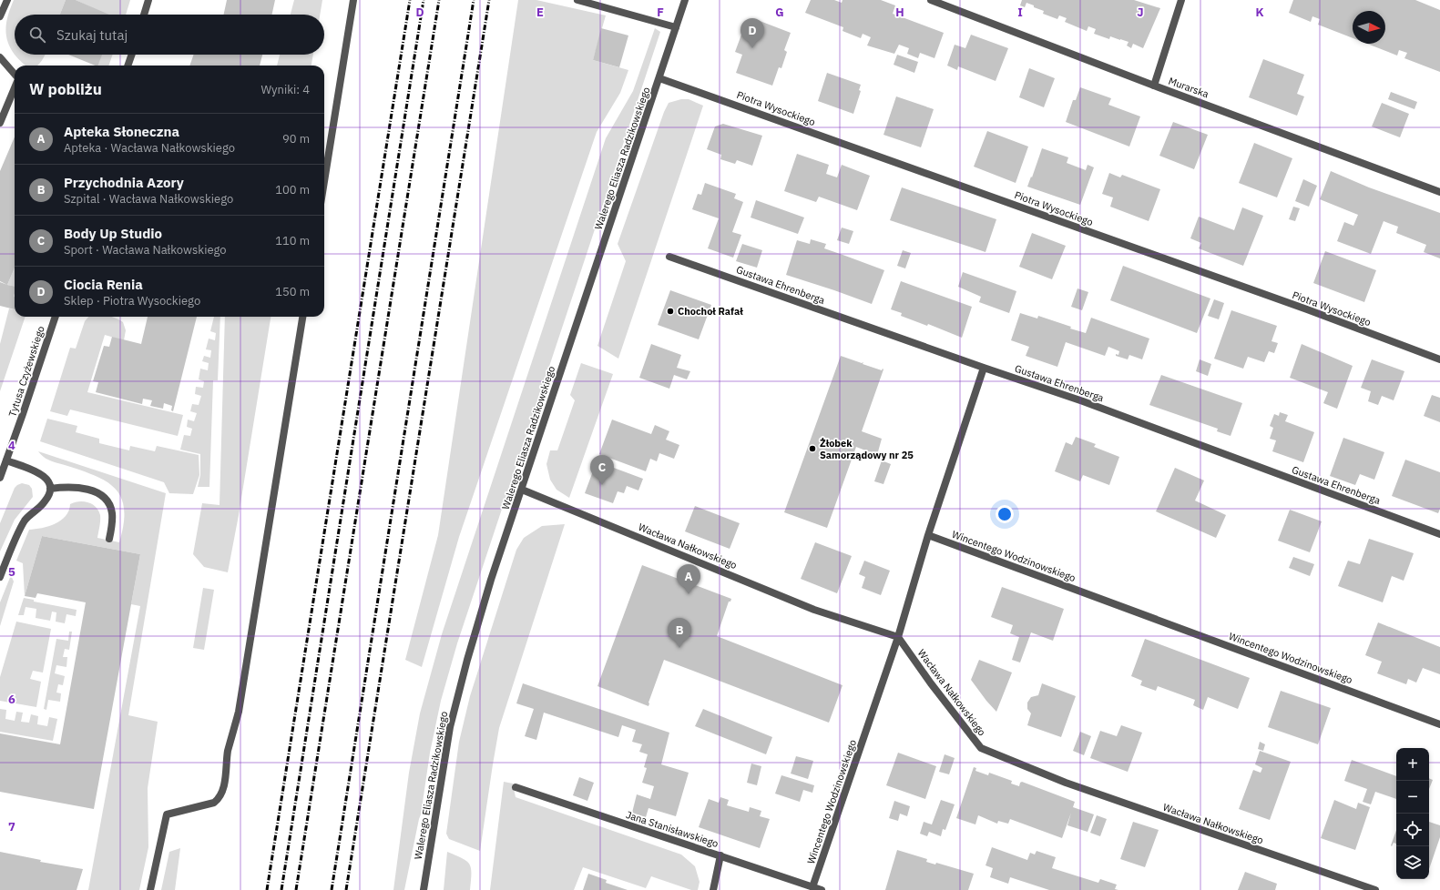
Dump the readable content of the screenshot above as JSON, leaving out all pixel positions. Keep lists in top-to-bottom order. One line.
{"streets":{"street":["Murarska","Piotra Wysockiego","Walerego Eliasza Radzikowskiego","Gustawa Ehrenberga","Tytusa Czyżewskiego","Wacława Nałkowskiego","Wincentego Wodzinowskiego","Jana Stanisławskiego"]},"crossings":[["Piotra Wysockiego","Walerego Eliasza Radzikowskiego"],["Walerego Eliasza Radzikowskiego","Wacława Nałkowskiego"],["Wacława Nałkowskiego","Wincentego Wodzinowskiego"],["Wincentego Wodzinowskiego","Jana Stanisławskiego"]],"places":["Chochoł Rafał","Żłobek Samorządowy nr 25"],"north":"right","page":{"search":"Szukaj tutaj","pins":["D","C","A","B"],"heading":["W pobliżu","Wyniki: 4"],"list":[{"mark":"A","name":"Apteka Słoneczna","note":"Apteka · Wacława Nałkowskiego","value":"90 m"},{"mark":"B","name":"Przychodnia Azory","note":"Szpital · Wacława Nałkowskiego","value":"100 m"},{"mark":"C","name":"Body Up Studio","note":"Sport · Wacława Nałkowskiego","value":"110 m"},{"mark":"D","name":"Ciocia Renia","note":"Sklep · Piotra Wysockiego","value":"150 m"}],"map_buttons":["+","−"]},"grid":{"columns":["D","E","F","G","H","I","J","K"],"rows":["4","5","6","7"]}}
